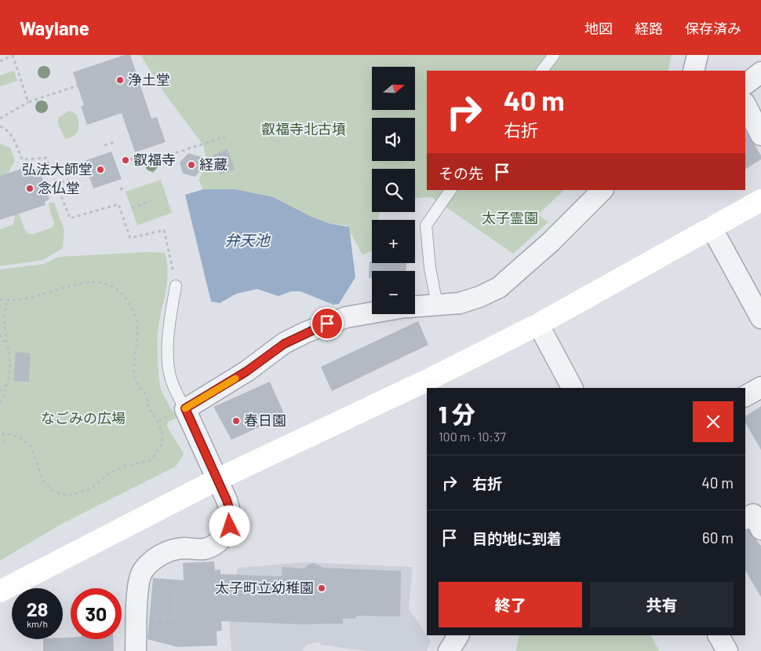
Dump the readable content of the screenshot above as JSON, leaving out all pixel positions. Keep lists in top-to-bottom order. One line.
{"water":["弁天池"],"parks":["叡福寺北古墳","太子霊園","なごみの広場"],"places":["浄土堂","叡福寺","経蔵","弘法大師堂","念仏堂","春日園","太子町立幼稚園"],"north":"right","page":{"header":"Waylane","nav":["地図","経路","保存済み"],"map_buttons":["+","−"],"turn":["40 m","右折"],"then":"その先","heading":["1 分","100 m · 10:37"],"list":[{"name":"右折","value":"40 m"},{"name":"目的地に到着","value":"60 m"}],"buttons":["終了","共有"],"speed":"28 km/h","limit":"30"}}
